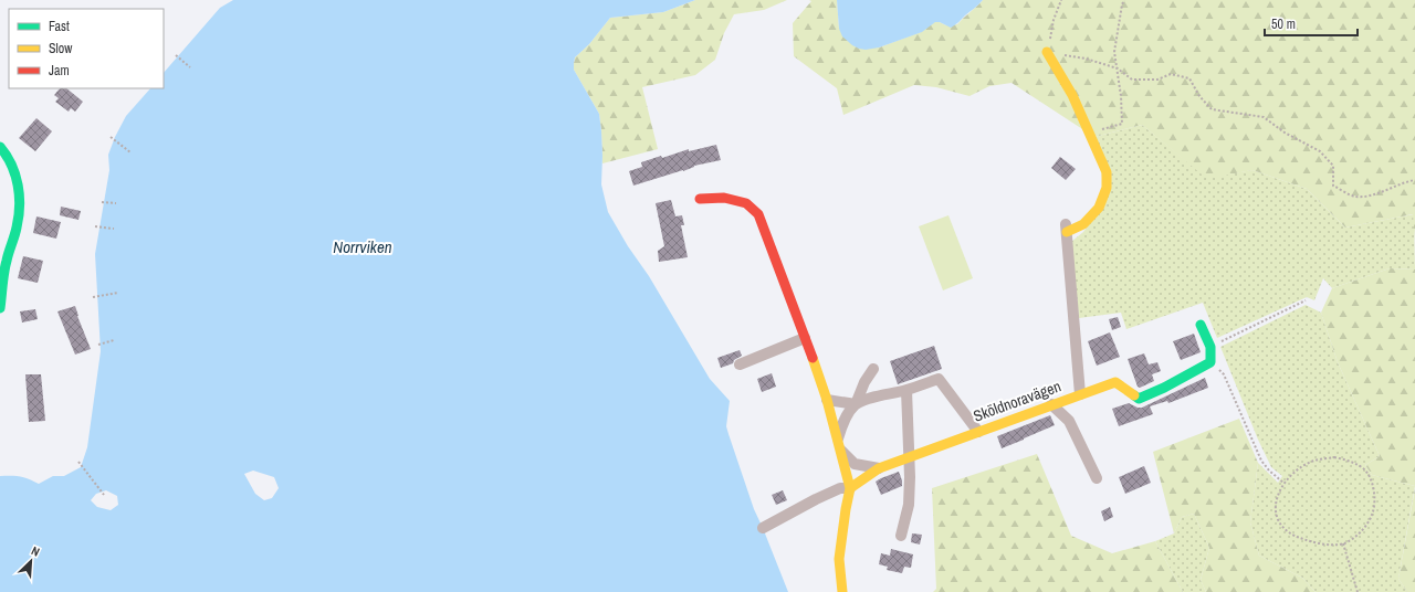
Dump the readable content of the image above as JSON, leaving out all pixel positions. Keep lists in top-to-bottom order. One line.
{"streets":{"street":["Sköldnoravägen"]},"water":["Norrviken"],"legend":["Fast","Slow","Jam"],"scale_bar":"50 m","north":"top right"}
